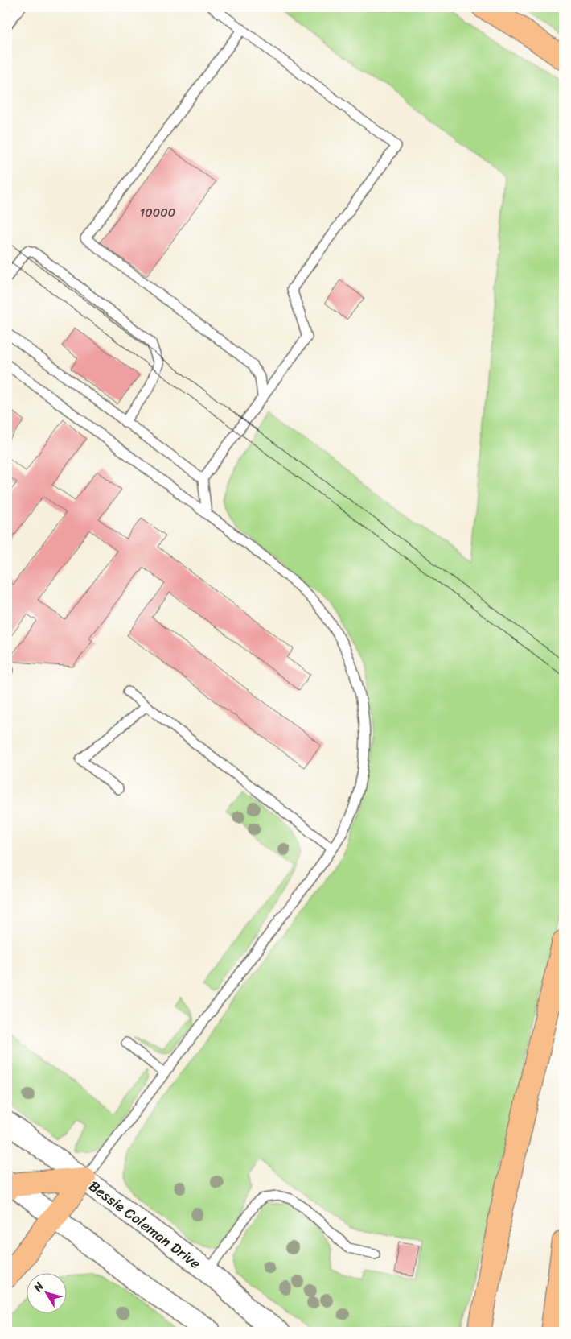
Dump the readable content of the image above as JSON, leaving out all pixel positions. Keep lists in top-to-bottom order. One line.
{"streets":{"street":["Bessie Coleman Drive"]},"house_numbers":["10000"],"north":"top left"}
